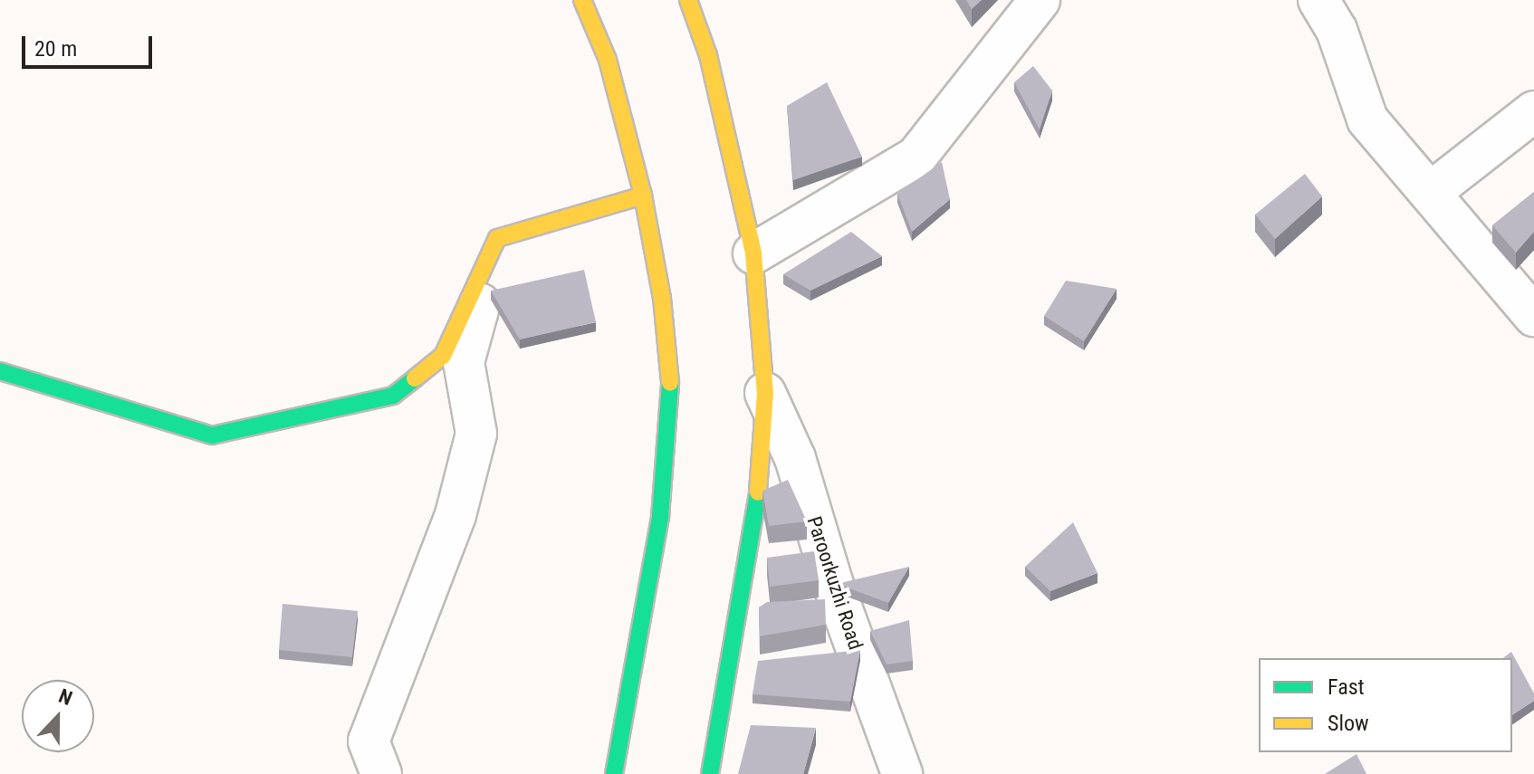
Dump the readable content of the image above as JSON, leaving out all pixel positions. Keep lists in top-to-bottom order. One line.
{"streets":{"street":["Paroorkuzhi Road"]},"legend":["Fast","Slow"],"scale_bar":"20 m","north":"top"}
